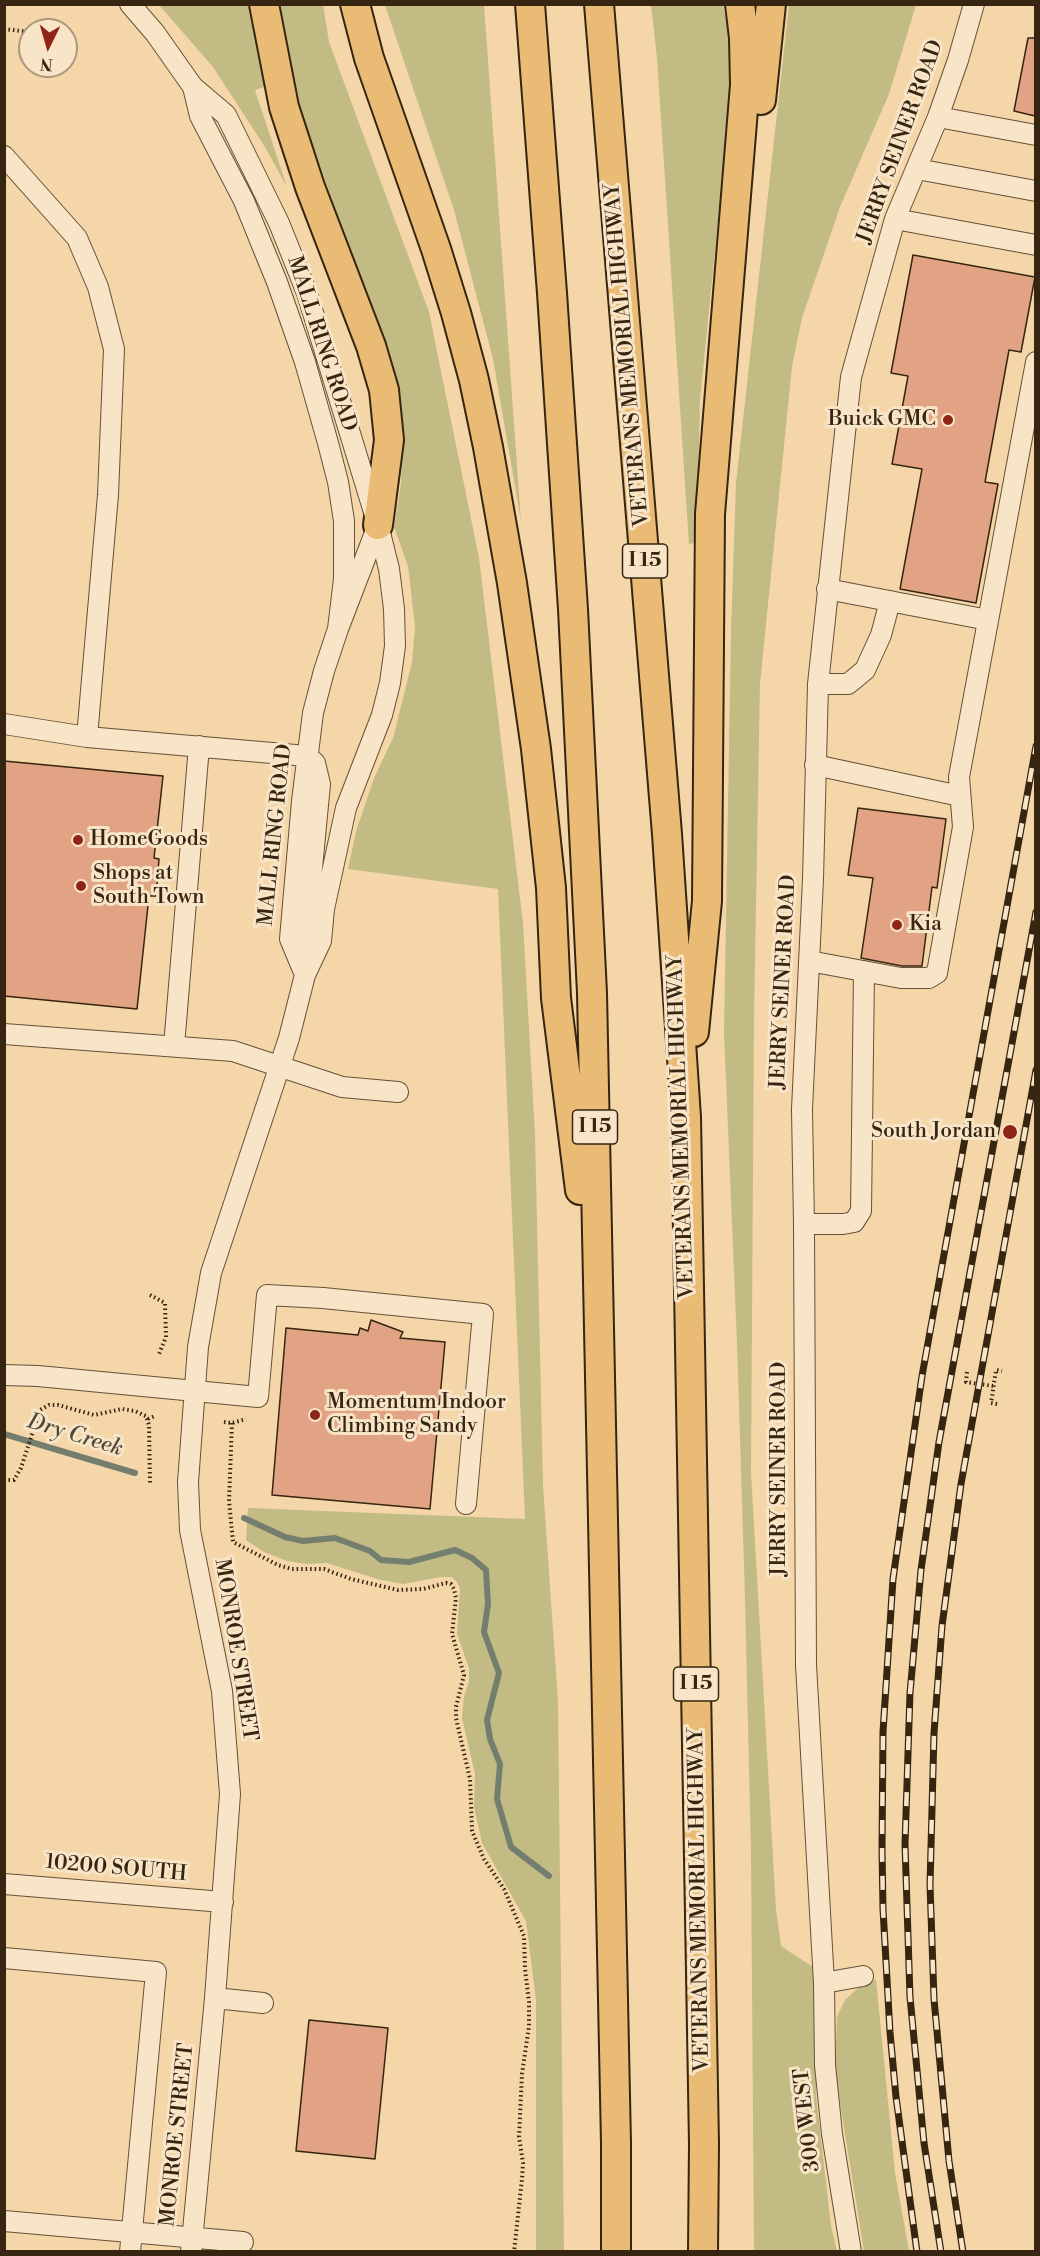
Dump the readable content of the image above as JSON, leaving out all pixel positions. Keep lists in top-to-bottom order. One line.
{"streets":{"highway":["VETERANS MEMORIAL HIGHWAY","I 15"],"street":["JERRY SEINER ROAD","MALL RING ROAD","MONROE STREET","10200 SOUTH","300 WEST"]},"crossings":[["JERRY SEINER ROAD","300 WEST"],["MALL RING ROAD","MONROE STREET"],["MONROE STREET","10200 SOUTH"]],"water":["Dry Creek"],"places":["Buick GMC","HomeGoods","Shops at South Town","Kia","South Jordan","Momentum Indoor Climbing Sandy"],"north":"bottom"}
